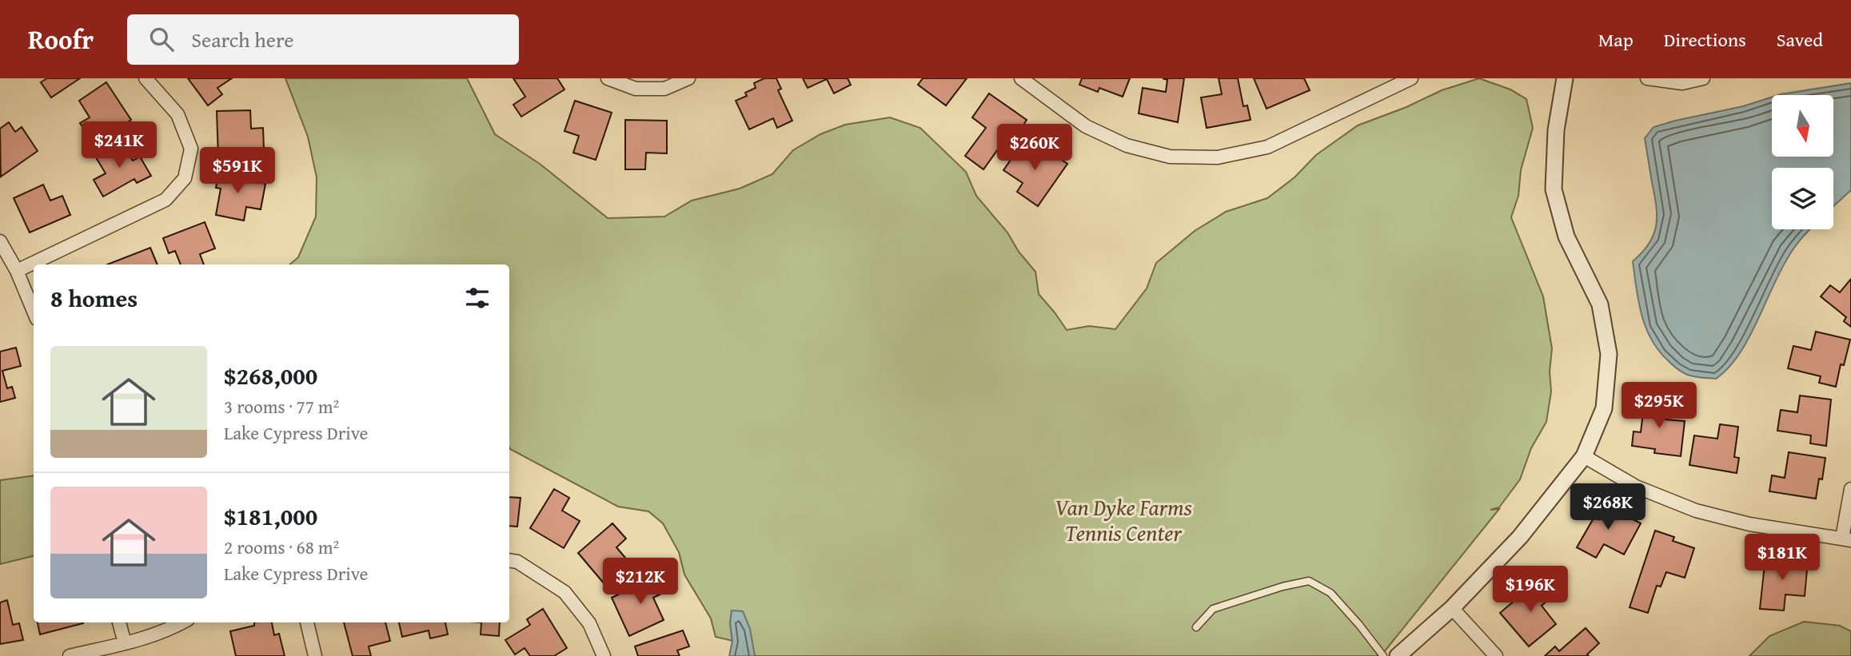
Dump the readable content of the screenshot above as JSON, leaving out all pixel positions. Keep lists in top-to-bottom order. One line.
{"parks":["Van Dyke Farms Tennis Center"],"north":"bottom","page":{"header":"Roofr","search":"Search here","nav":["Map","Directions","Saved"],"price":["$241K","$260K","$591K","$295K","$268K","$181K","$212K","$196K"],"heading":"8 homes","list":[{"name":"$268,000","note":"3 rooms · 77 m² · Lake Cypress Drive"},{"name":"$181,000","note":"2 rooms · 68 m² · Lake Cypress Drive"}]}}
